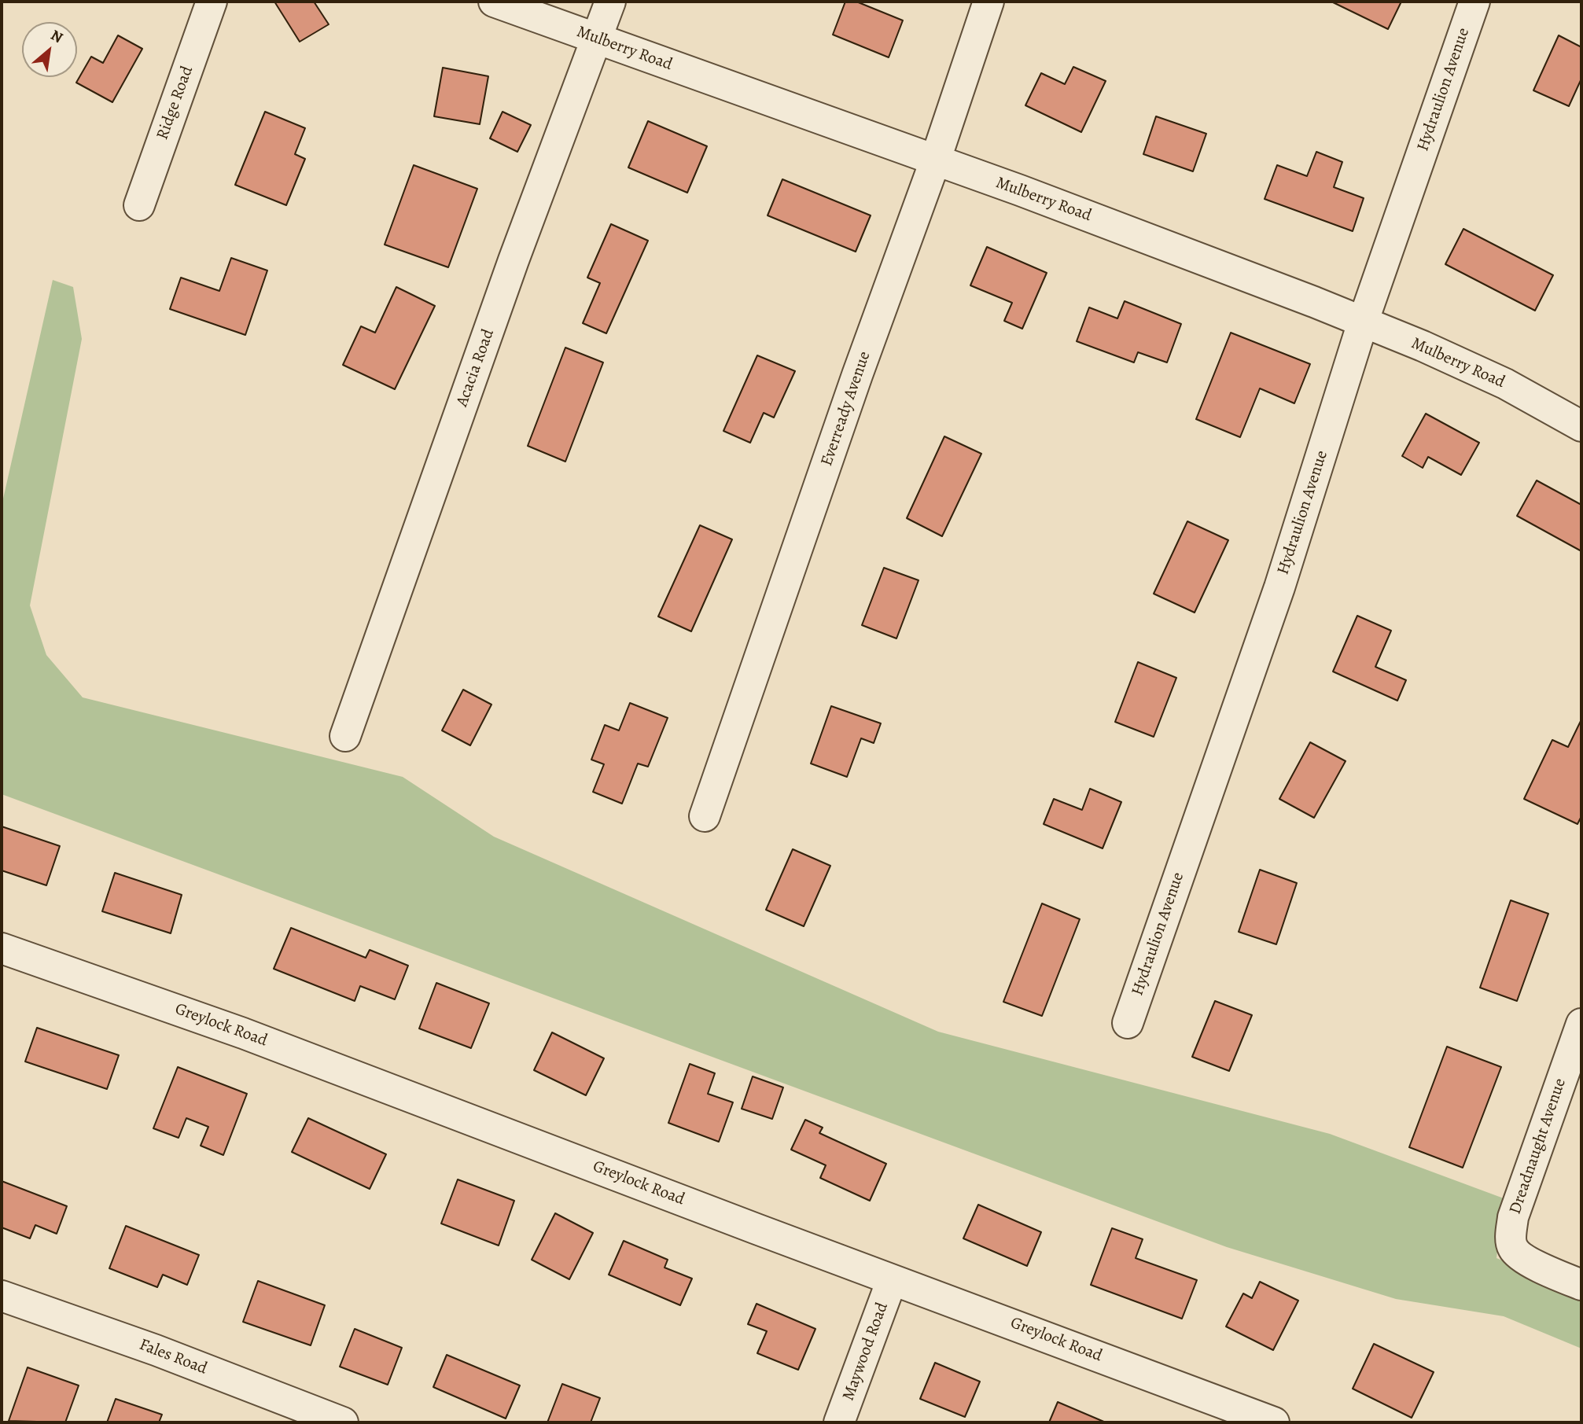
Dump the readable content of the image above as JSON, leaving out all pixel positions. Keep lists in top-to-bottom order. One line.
{"streets":{"street":["Mulberry Road","Hydraulion Avenue","Ridge Road","Acacia Road","Everready Avenue","Greylock Road","Dreadnaught Avenue","Maywood Road","Fales Road"]},"crossings":[["Mulberry Road","Hydraulion Avenue"],["Mulberry Road","Acacia Road"],["Mulberry Road","Everready Avenue"],["Greylock Road","Maywood Road"]],"north":"top right"}
